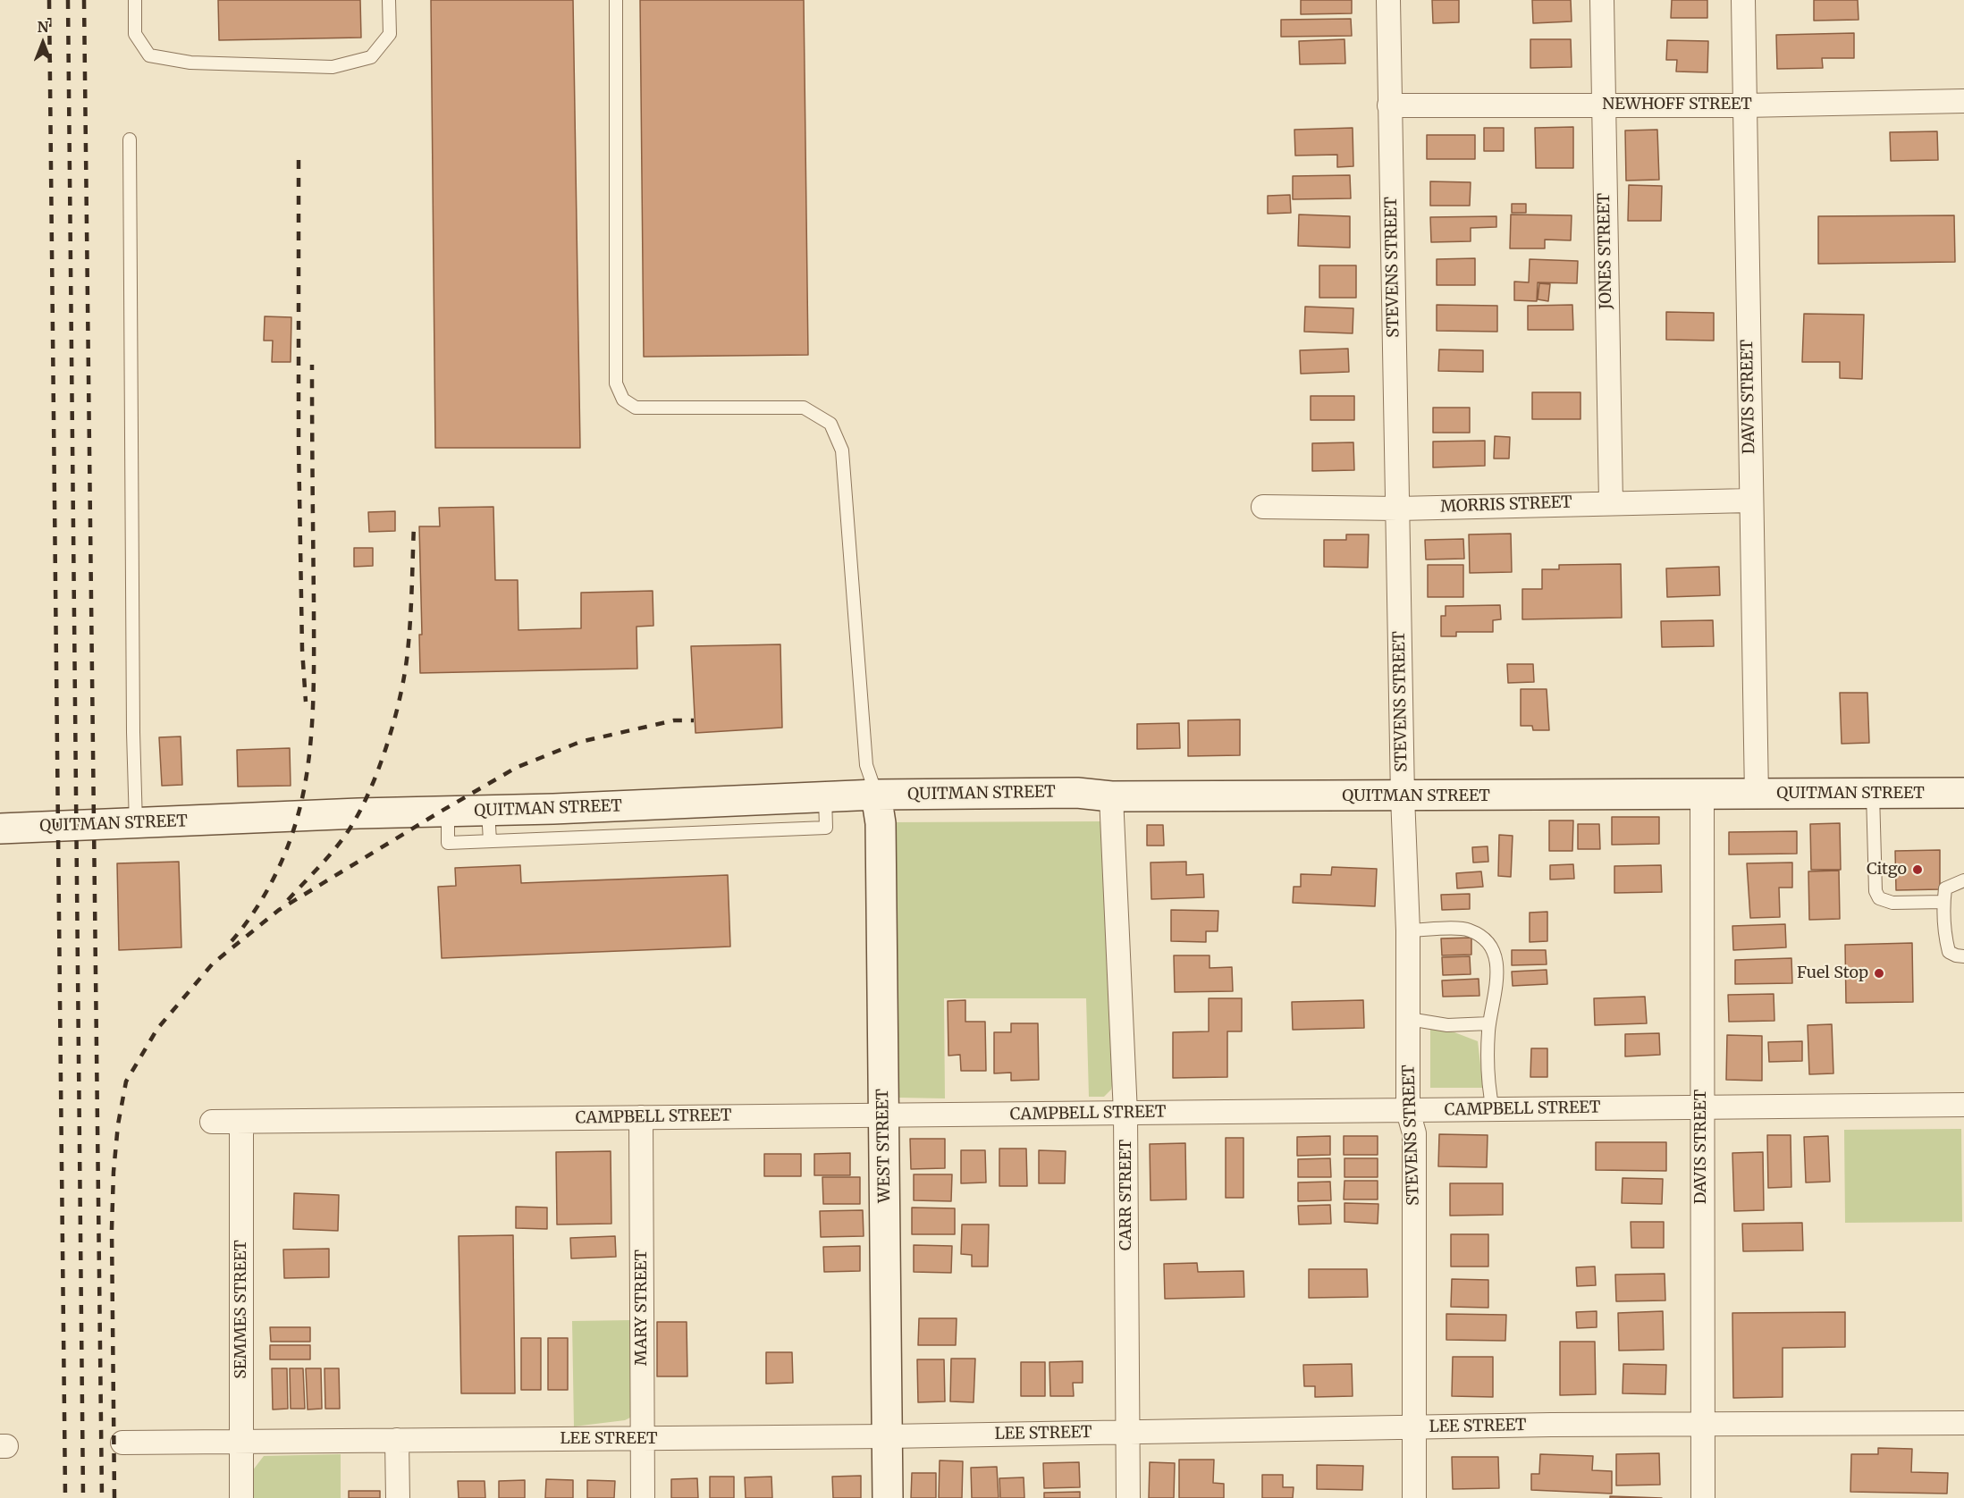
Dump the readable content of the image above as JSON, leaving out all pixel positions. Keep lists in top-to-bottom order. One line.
{"streets":{"main road":["QUITMAN STREET","WEST STREET"],"street":["NEWHOFF STREET","JONES STREET","STEVENS STREET","DAVIS STREET","MORRIS STREET","CAMPBELL STREET","CARR STREET","MARY STREET","SEMMES STREET","LEE STREET"]},"crossings":[["NEWHOFF STREET","JONES STREET"],["NEWHOFF STREET","STEVENS STREET"],["NEWHOFF STREET","DAVIS STREET"],["JONES STREET","MORRIS STREET"],["STEVENS STREET","MORRIS STREET"],["STEVENS STREET","QUITMAN STREET"],["STEVENS STREET","CAMPBELL STREET"],["STEVENS STREET","LEE STREET"],["DAVIS STREET","MORRIS STREET"],["DAVIS STREET","QUITMAN STREET"],["DAVIS STREET","CAMPBELL STREET"],["DAVIS STREET","LEE STREET"],["QUITMAN STREET","WEST STREET"],["QUITMAN STREET","CARR STREET"],["CAMPBELL STREET","WEST STREET"],["CAMPBELL STREET","CARR STREET"],["CAMPBELL STREET","MARY STREET"],["CAMPBELL STREET","SEMMES STREET"],["WEST STREET","LEE STREET"],["CARR STREET","LEE STREET"],["MARY STREET","LEE STREET"],["SEMMES STREET","LEE STREET"]],"places":["Citgo","Fuel Stop"],"north":"top"}
